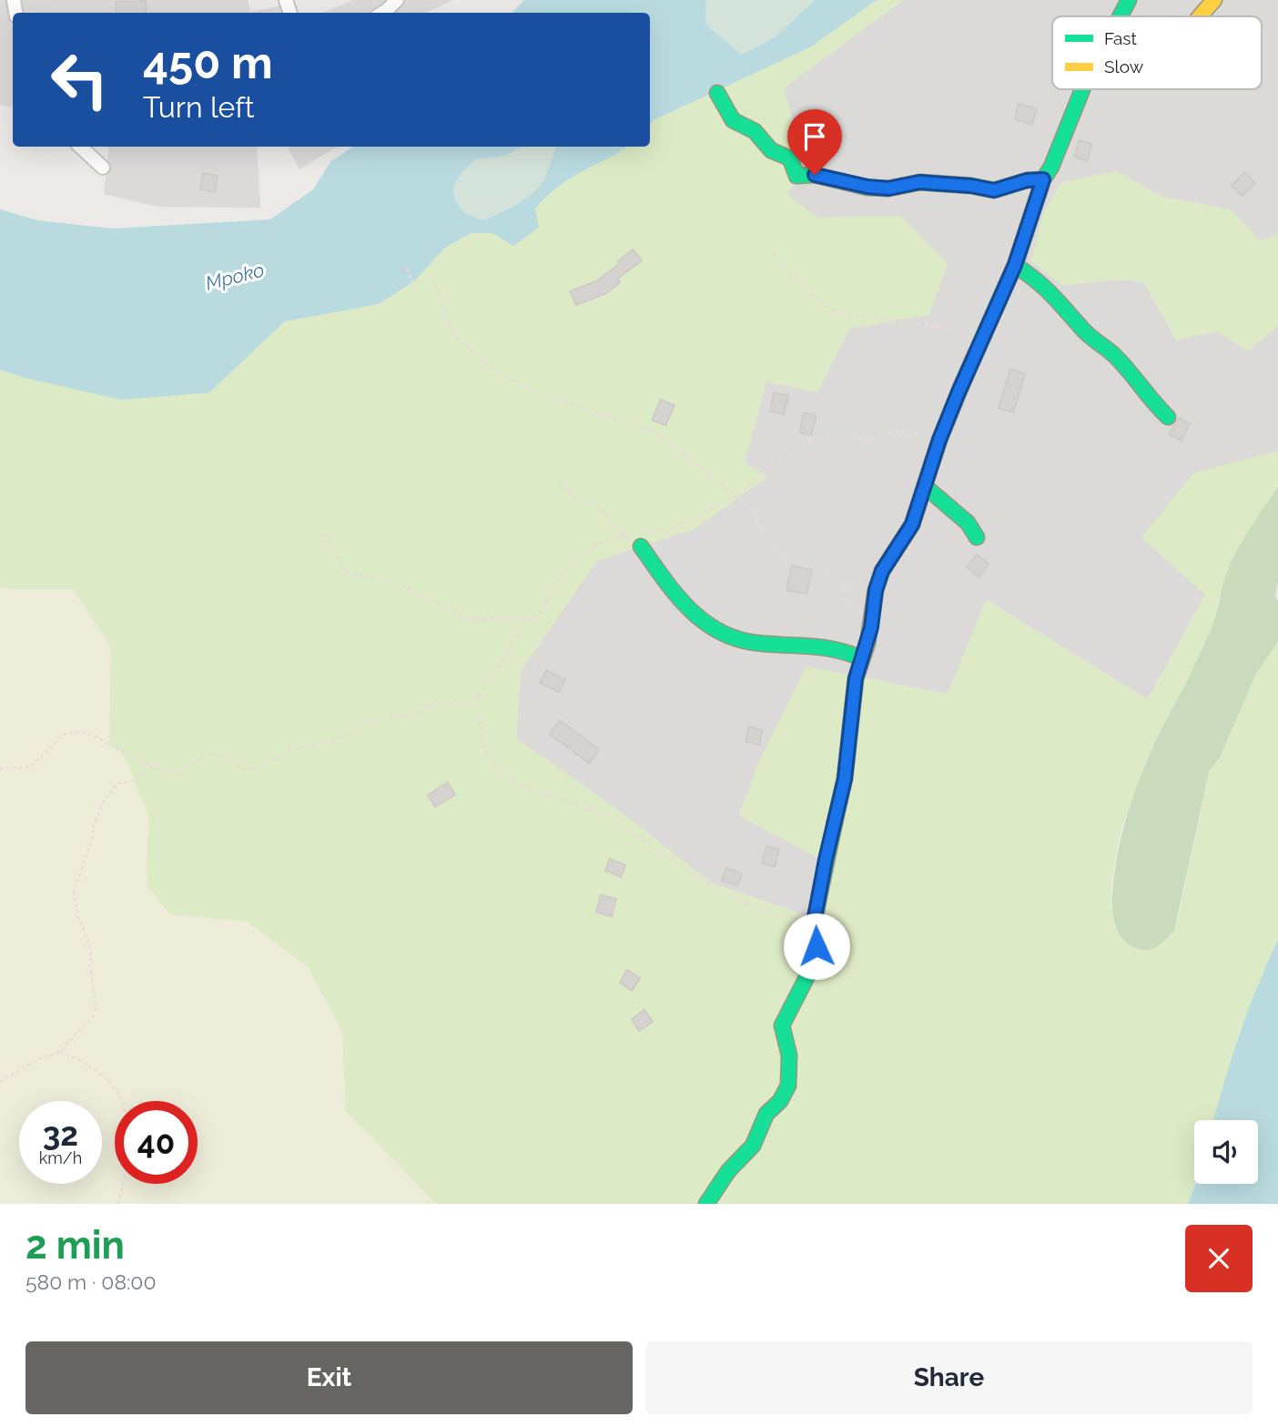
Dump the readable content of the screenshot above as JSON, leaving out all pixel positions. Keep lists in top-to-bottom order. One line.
{"water":["Mpoko"],"legend":["Fast","Slow"],"page":{"turn":["450 m","Turn left"],"speed":"32 km/h","limit":"40","heading":["2 min","580 m · 08:00"],"buttons":["Exit","Share"]}}
